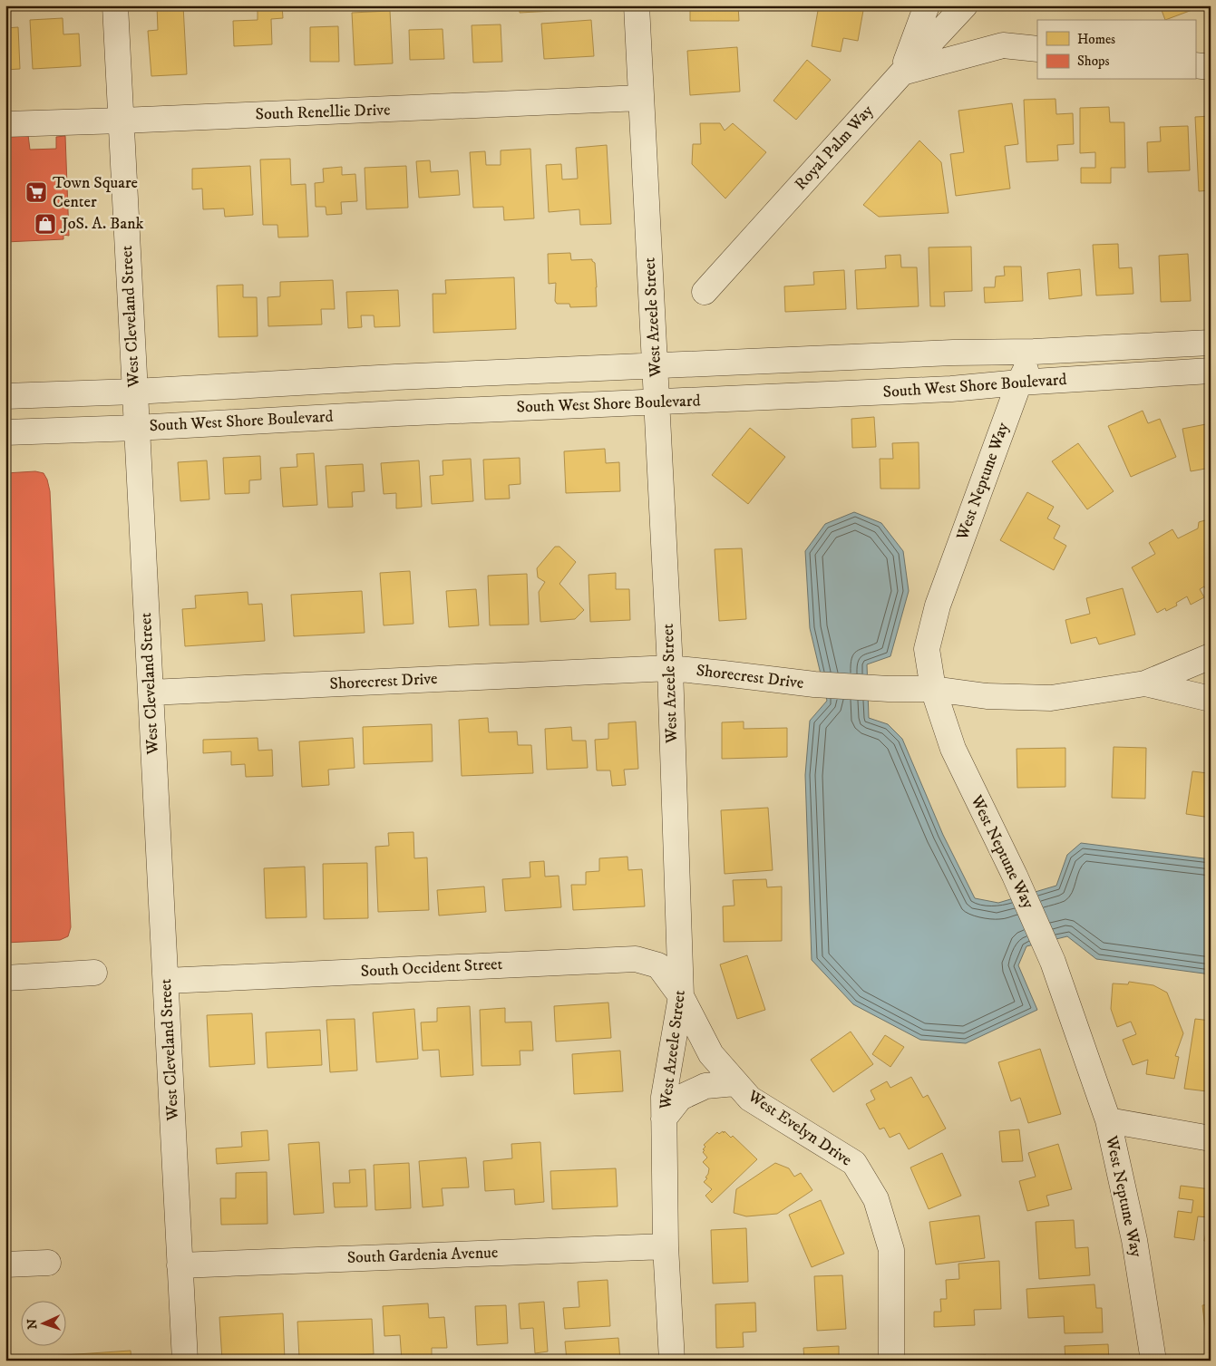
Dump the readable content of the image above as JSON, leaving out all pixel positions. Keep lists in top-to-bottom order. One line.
{"streets":{"street":["South Renellie Drive","Royal Palm Way","West Cleveland Street","West Azeele Street","South West Shore Boulevard","West Neptune Way","Shorecrest Drive","South Occident Street","West Evelyn Drive","South Gardenia Avenue"]},"crossings":[["South Renellie Drive","West Cleveland Street"],["South Renellie Drive","West Azeele Street"],["West Cleveland Street","South West Shore Boulevard"],["West Cleveland Street","Shorecrest Drive"],["West Cleveland Street","South Occident Street"],["West Cleveland Street","South Gardenia Avenue"],["West Azeele Street","South West Shore Boulevard"],["West Azeele Street","Shorecrest Drive"],["West Azeele Street","South Occident Street"],["West Azeele Street","West Evelyn Drive"],["West Azeele Street","South Gardenia Avenue"],["South West Shore Boulevard","West Neptune Way"],["West Neptune Way","Shorecrest Drive"],["South Occident Street","West Evelyn Drive"]],"places":{"supermarket":["Town Square Center"],"shop":["JoS. A. Bank"]},"legend":["Homes","Shops"],"north":"left"}
